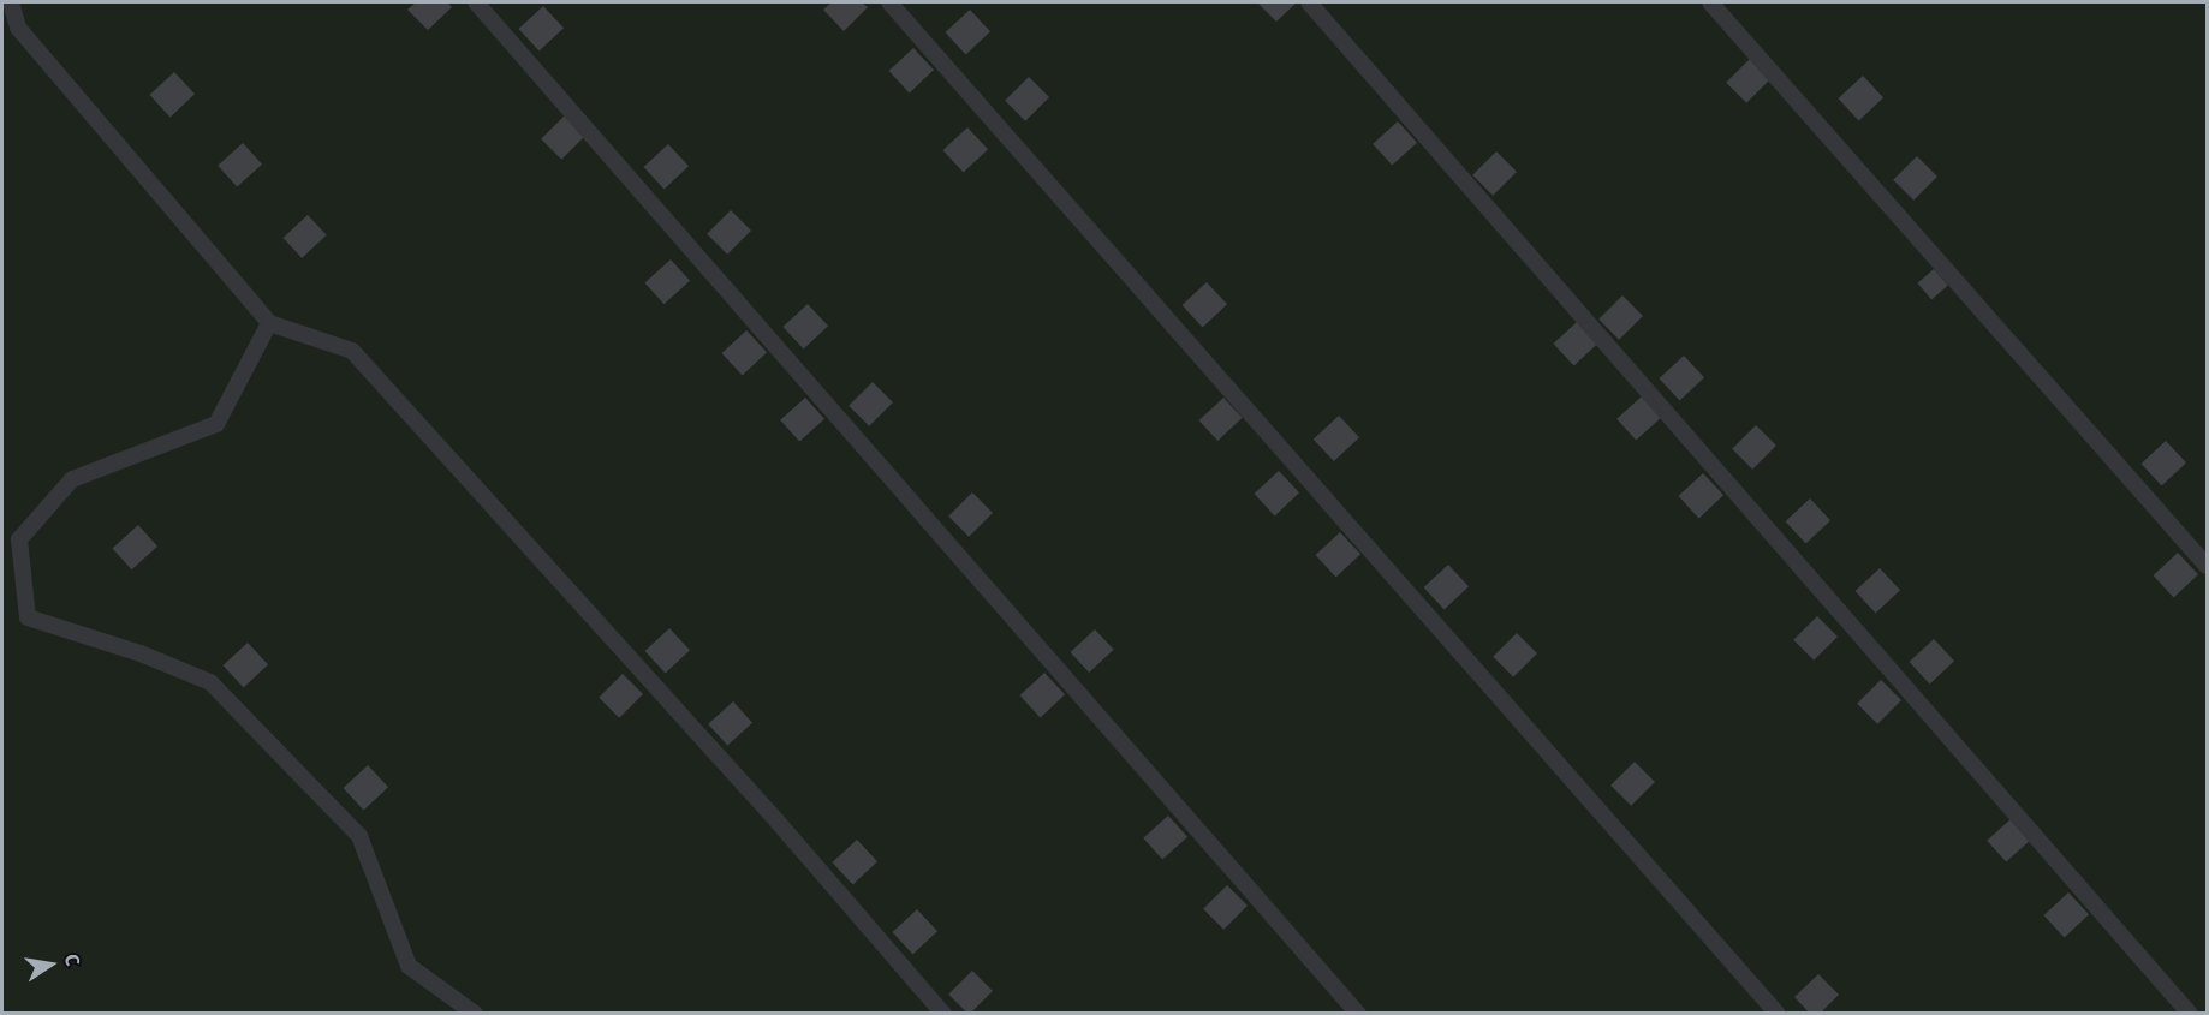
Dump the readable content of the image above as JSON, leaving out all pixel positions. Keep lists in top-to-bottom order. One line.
{"north":"right"}
